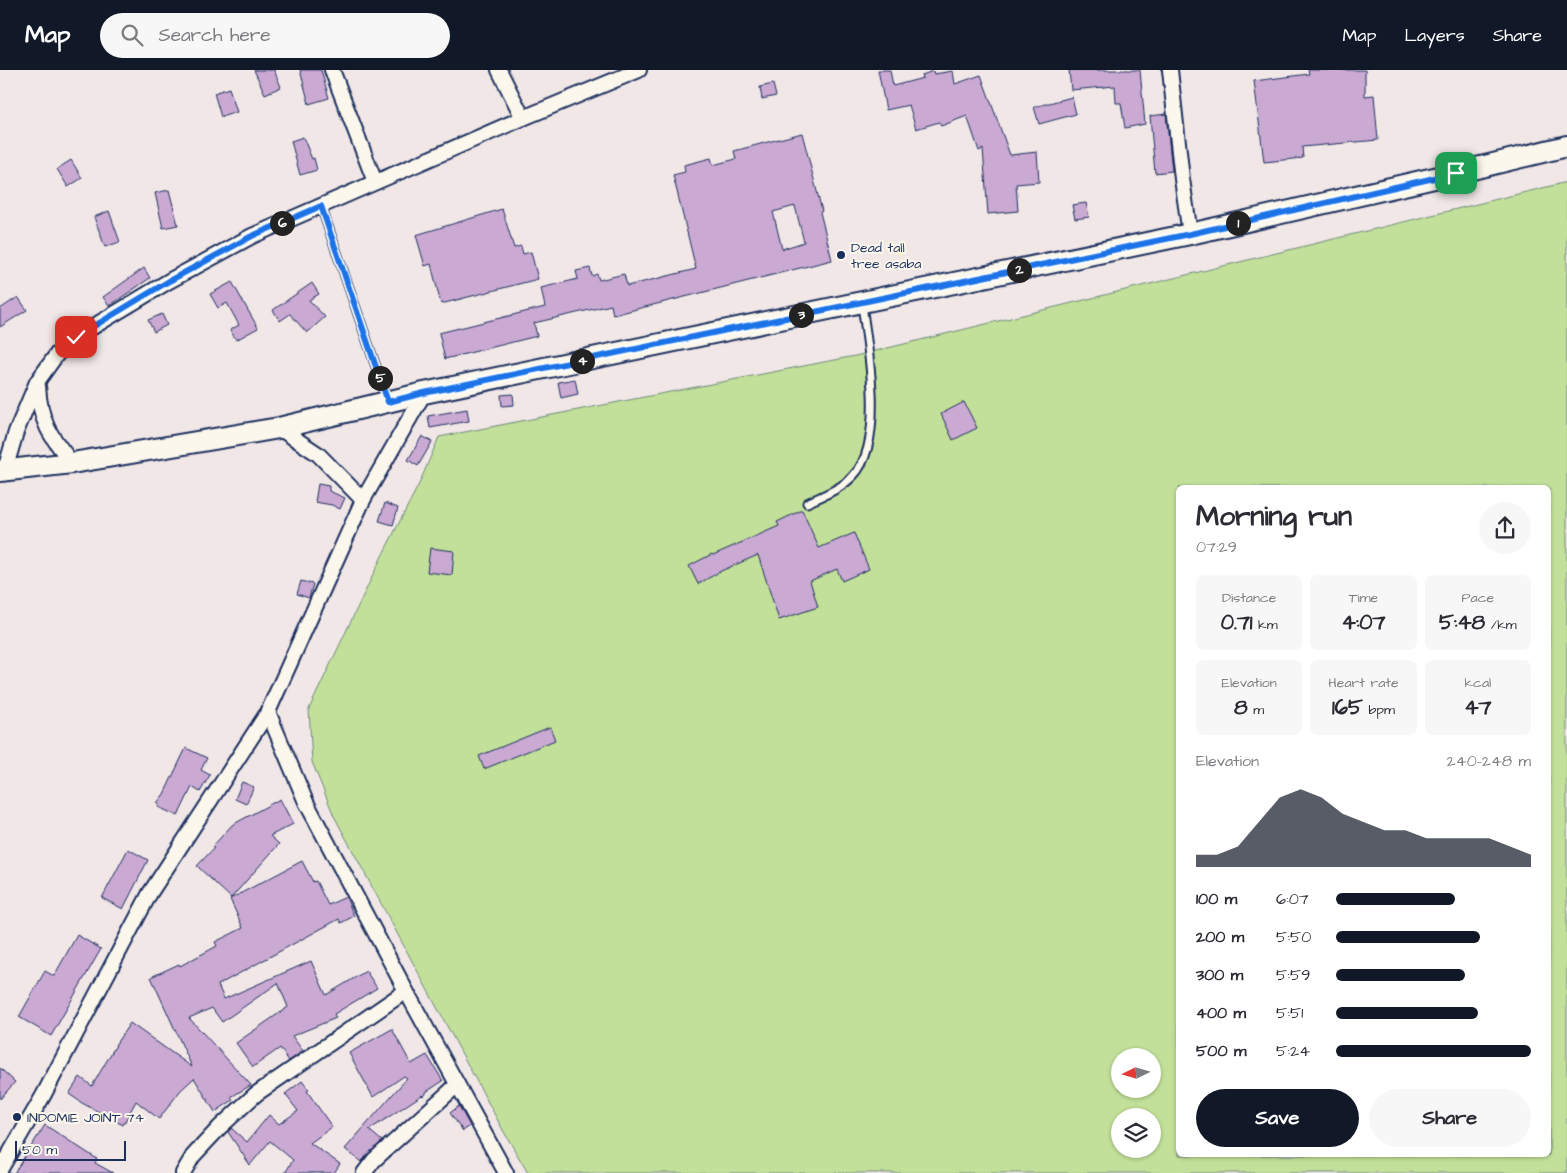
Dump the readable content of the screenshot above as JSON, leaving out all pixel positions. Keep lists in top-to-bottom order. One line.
{"places":["Dead tall tree asaba","INDOMIE JOINT 74"],"scale_bar":"50 m","north":"left","page":{"header":"Map","search":"Search here","nav":["Map","Layers","Share"],"pins":["1","6","2","3","4","5"],"heading":["Morning run","07:29"],"stats":[["Distance","0.71 km"],["Time","4:07"],["Pace","5:48 /km"],["Elevation","8 m"],["Heart rate","165 bpm"],["kcal","47"]],"chart":["Elevation","240–248 m"],"list":[{"name":"100 m","note":"6:07"},{"name":"200 m","note":"5:50"},{"name":"300 m","note":"5:59"},{"name":"400 m","note":"5:51"},{"name":"500 m","note":"5:24"}],"buttons":["Save","Share"],"scale":"50 m"}}
